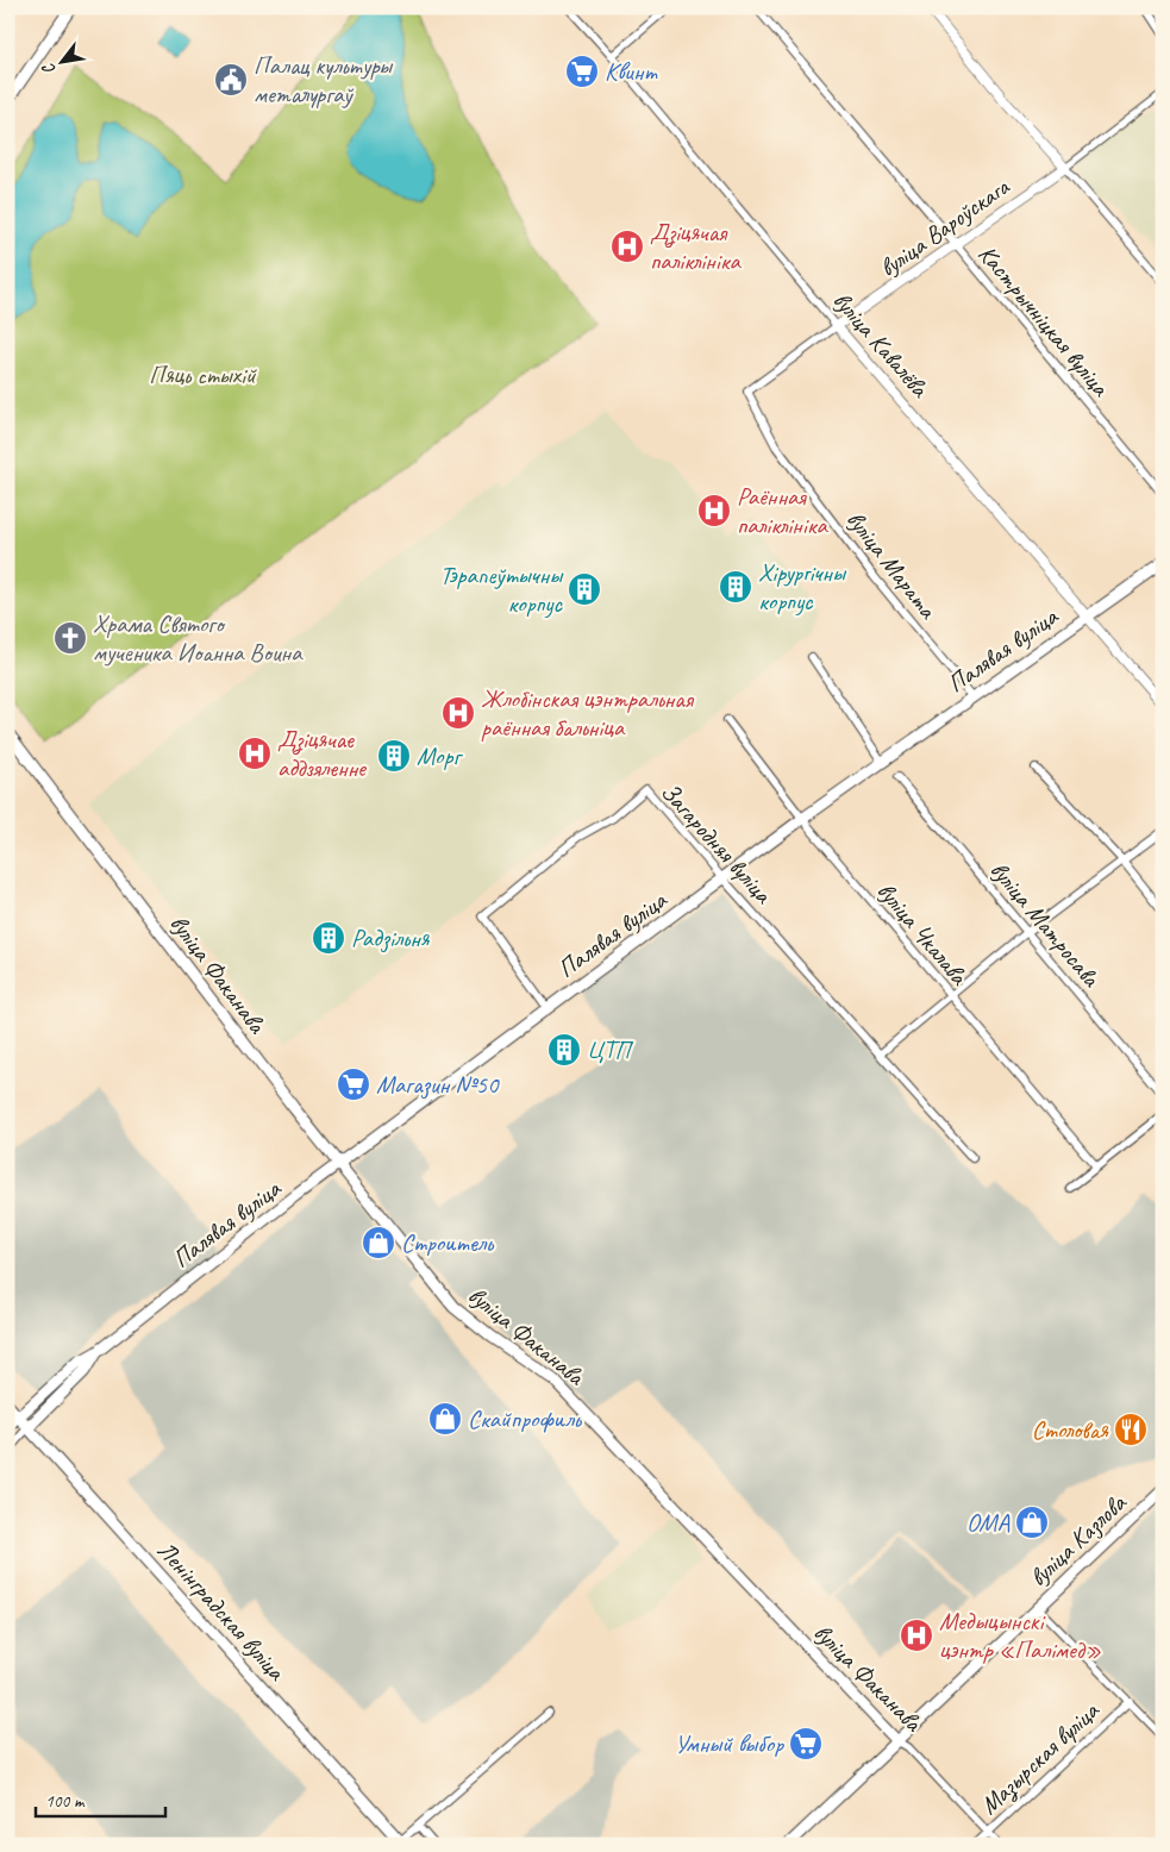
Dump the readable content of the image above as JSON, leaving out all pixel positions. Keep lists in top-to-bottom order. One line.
{"streets":{"main road":["Палявая вуліца","вуліца Факанава","вуліца Казлова","Ленінградская вуліца"],"street":["вуліца Вароўскага","Кастрычніцкая вуліца","вуліца Кавалёва","вуліца Марата","Загародняя вуліца","вуліца Матросава","вуліца Чкалава","Мазырская вуліца"]},"crossings":[["вуліца Вароўскага","Кастрычніцкая вуліца"],["вуліца Вароўскага","вуліца Кавалёва"],["вуліца Вароўскага","вуліца Марата"],["вуліца Кавалёва","Палявая вуліца"],["вуліца Марата","Палявая вуліца"],["Палявая вуліца","Загародняя вуліца"],["Палявая вуліца","вуліца Чкалава"],["Палявая вуліца","вуліца Факанава"],["Палявая вуліца","Ленінградская вуліца"],["вуліца Факанава","вуліца Казлова"],["вуліца Факанава","Мазырская вуліца"]],"parks":["Пяць стыхій"],"places":{"supermarket":["Квинт","Магазин №50","Умный выбор"],"public building":["Палац культуры металургаў"],"hospital":["Дзіцячая паліклініка","Раённая паліклініка","Жлобінская цэнтральная раённая бальніца","Дзіцячае аддзяленне","Медыцынскі цэнтр «Палімед»"],"building":["Хірургічны корпус","Тэрапеўтычны корпус","Морг","Радзільня","ЦТП"],"church":["Храма Святого мученика Иоанна Воина"],"shop":["Строитель","Скайпрофиль","ОМА"],"restaurant":["Столовая"]},"scale_bar":"100 m","north":"bottom left"}
